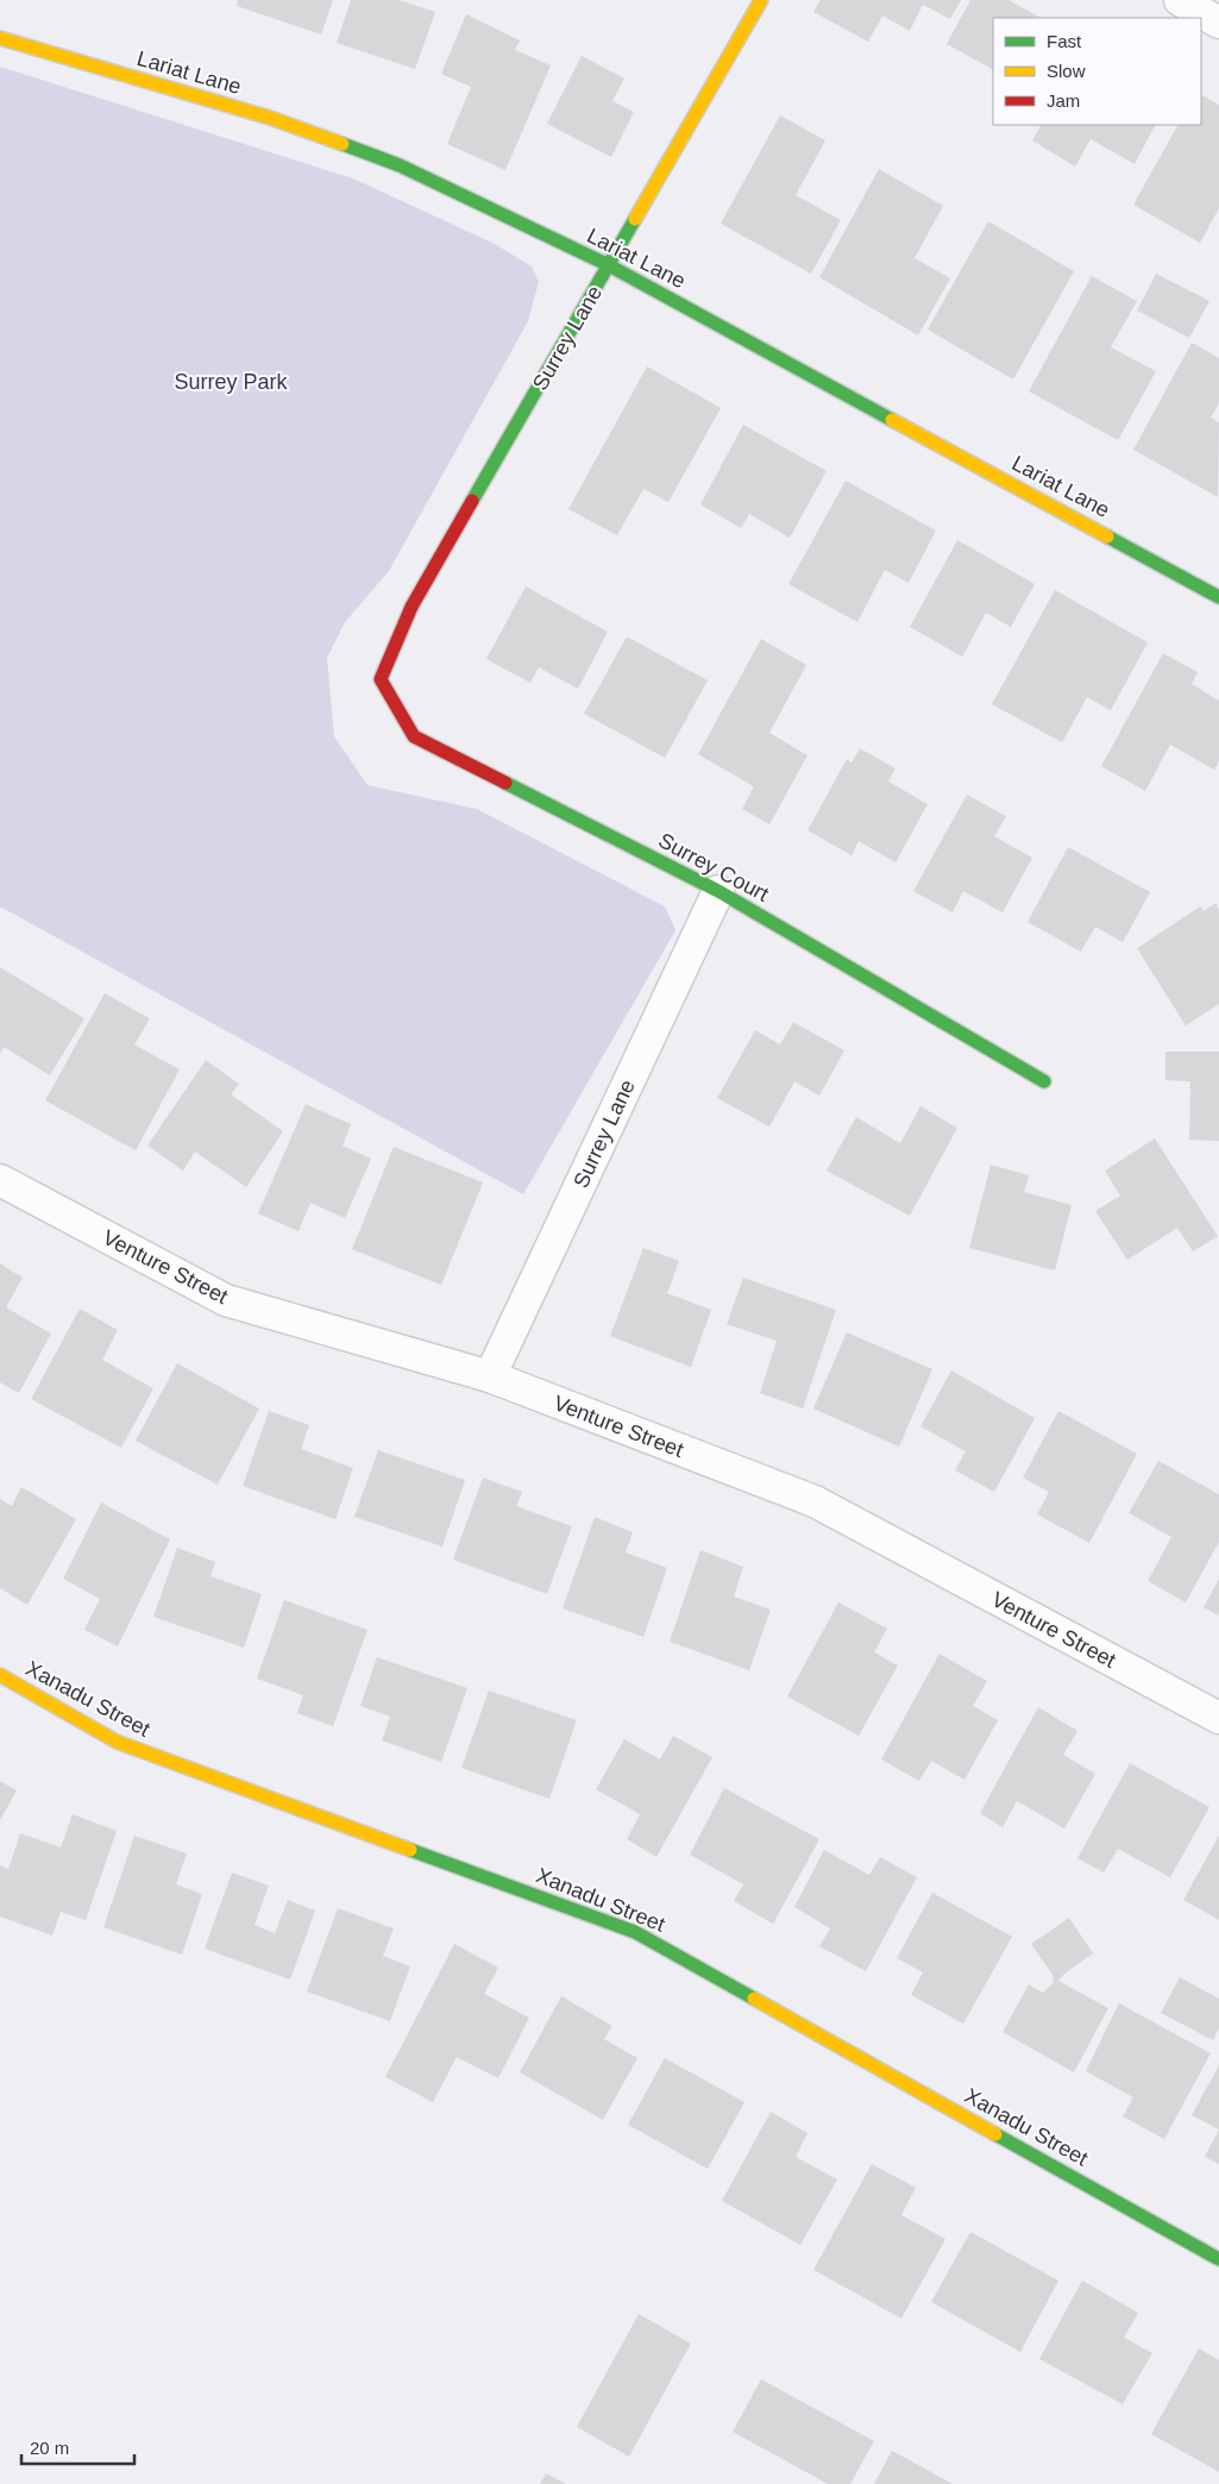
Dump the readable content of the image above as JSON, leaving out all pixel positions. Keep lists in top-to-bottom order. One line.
{"streets":{"street":["Lariat Lane","Surrey Lane","Surrey Court","Venture Street","Xanadu Street"]},"crossings":[["Lariat Lane","Surrey Lane"],["Surrey Lane","Surrey Court"],["Surrey Lane","Venture Street"]],"parks":["Surrey Park"],"legend":["Fast","Slow","Jam"],"scale_bar":"20 m"}
